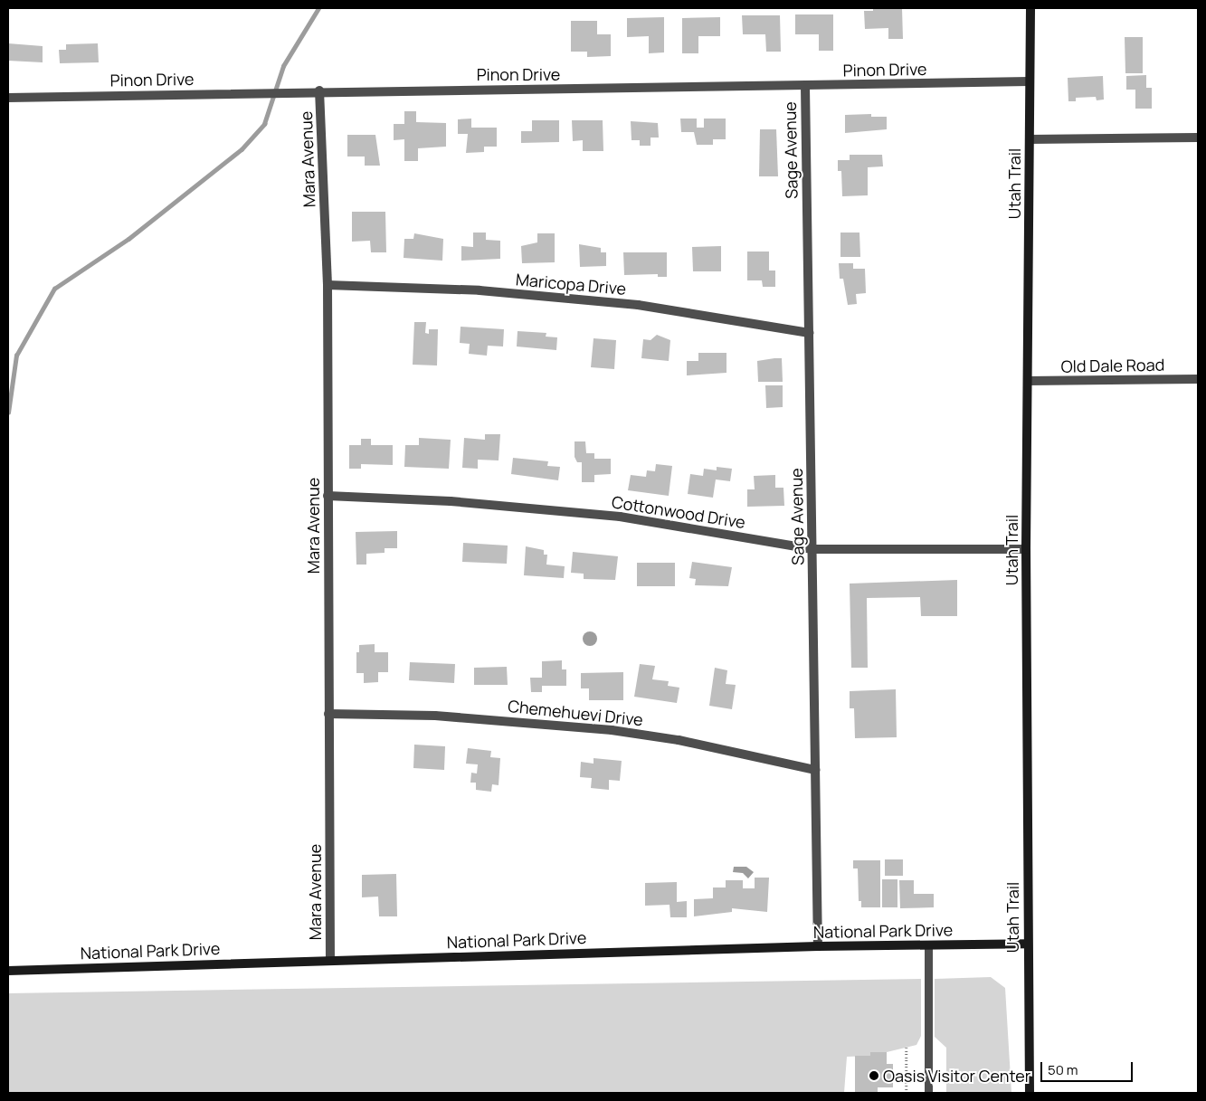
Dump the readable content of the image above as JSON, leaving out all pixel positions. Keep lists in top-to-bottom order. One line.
{"streets":{"main road":["Utah Trail","National Park Drive"],"street":["Pinon Drive","Sage Avenue","Mara Avenue","Maricopa Drive","Old Dale Road","Cottonwood Drive","Chemehuevi Drive"]},"crossings":[["Pinon Drive","Sage Avenue"],["Pinon Drive","Mara Avenue"],["Pinon Drive","Utah Trail"],["Sage Avenue","Maricopa Drive"],["Sage Avenue","Cottonwood Drive"],["Sage Avenue","Chemehuevi Drive"],["Sage Avenue","National Park Drive"],["Mara Avenue","Maricopa Drive"],["Mara Avenue","Cottonwood Drive"],["Mara Avenue","Chemehuevi Drive"],["Mara Avenue","National Park Drive"],["Utah Trail","Old Dale Road"],["Utah Trail","Cottonwood Drive"],["Utah Trail","National Park Drive"]],"places":["Oasis Visitor Center"],"scale_bar":"50 m"}
